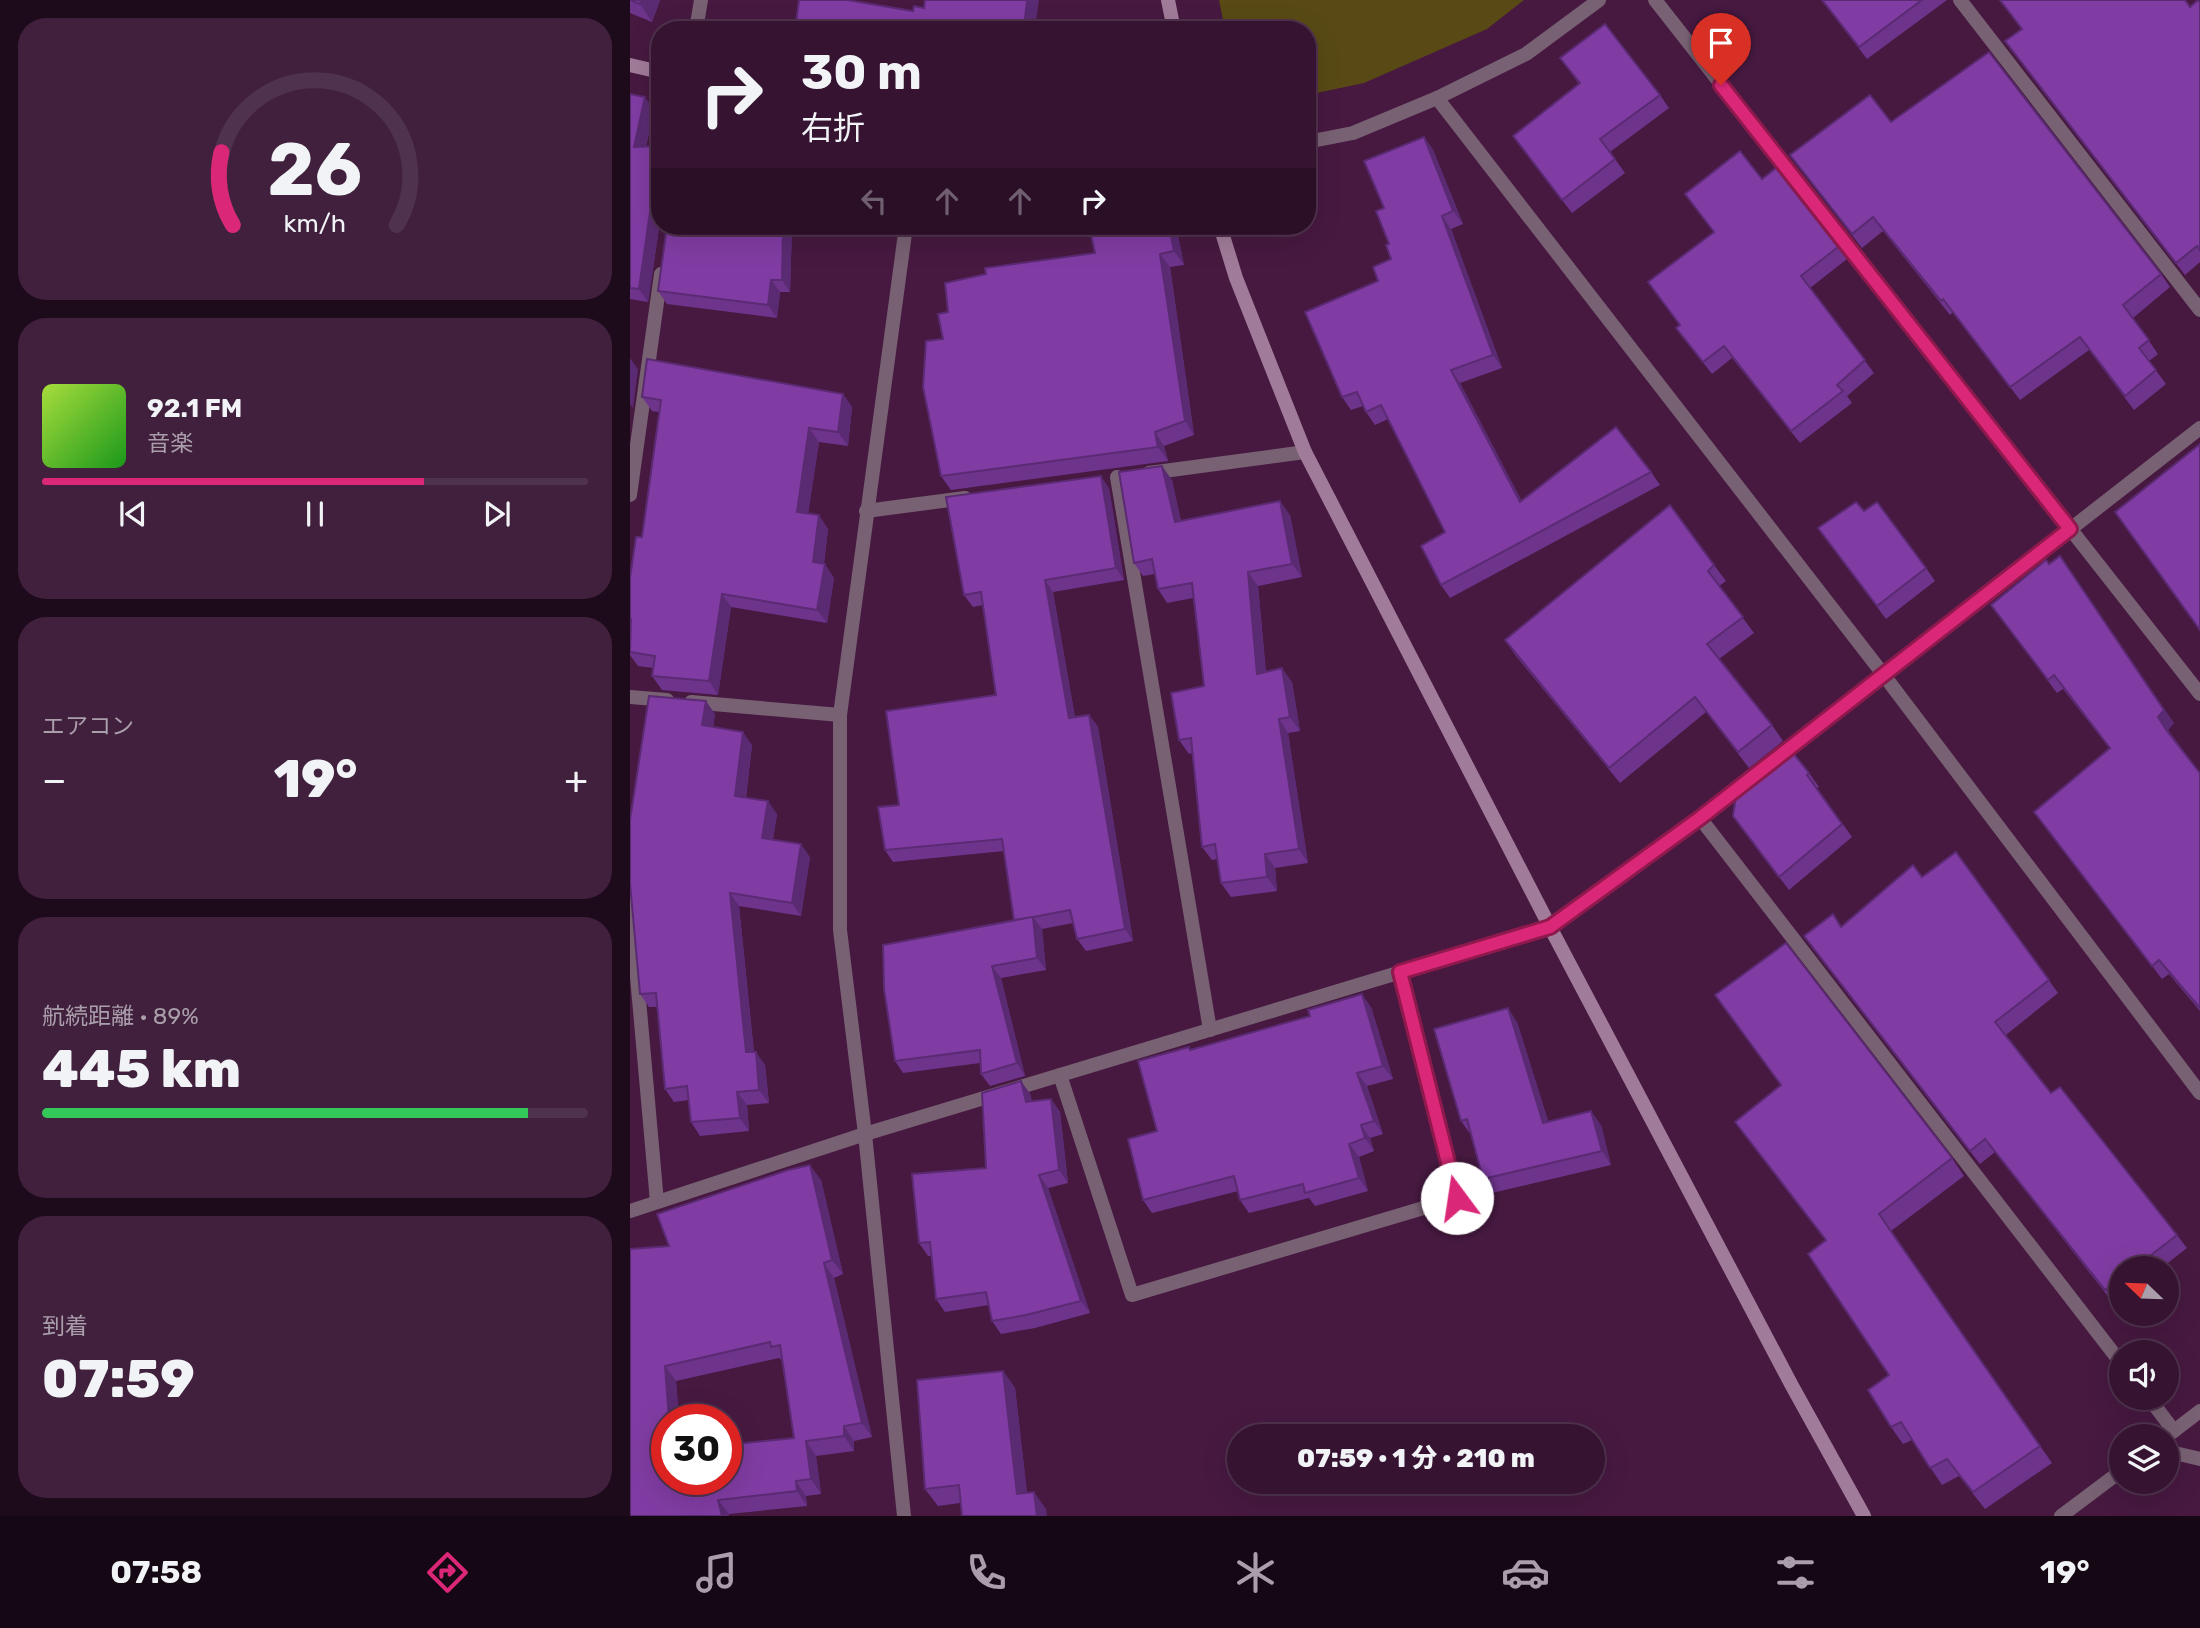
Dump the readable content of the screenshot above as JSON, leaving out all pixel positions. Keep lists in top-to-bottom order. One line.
{"north":"top left","page":{"turn":["30 m","右折"],"song":["92.1 FM","音楽"],"tile":["エアコン",["航続距離 · 89%","445 km"],["到着","07:59"]],"heat":["−","19°","+"],"limit":"30","trip":"07:59 · 1 分 · 210 m","tabs":["07:58","19°"],"gauge":["26","km/h"]}}
